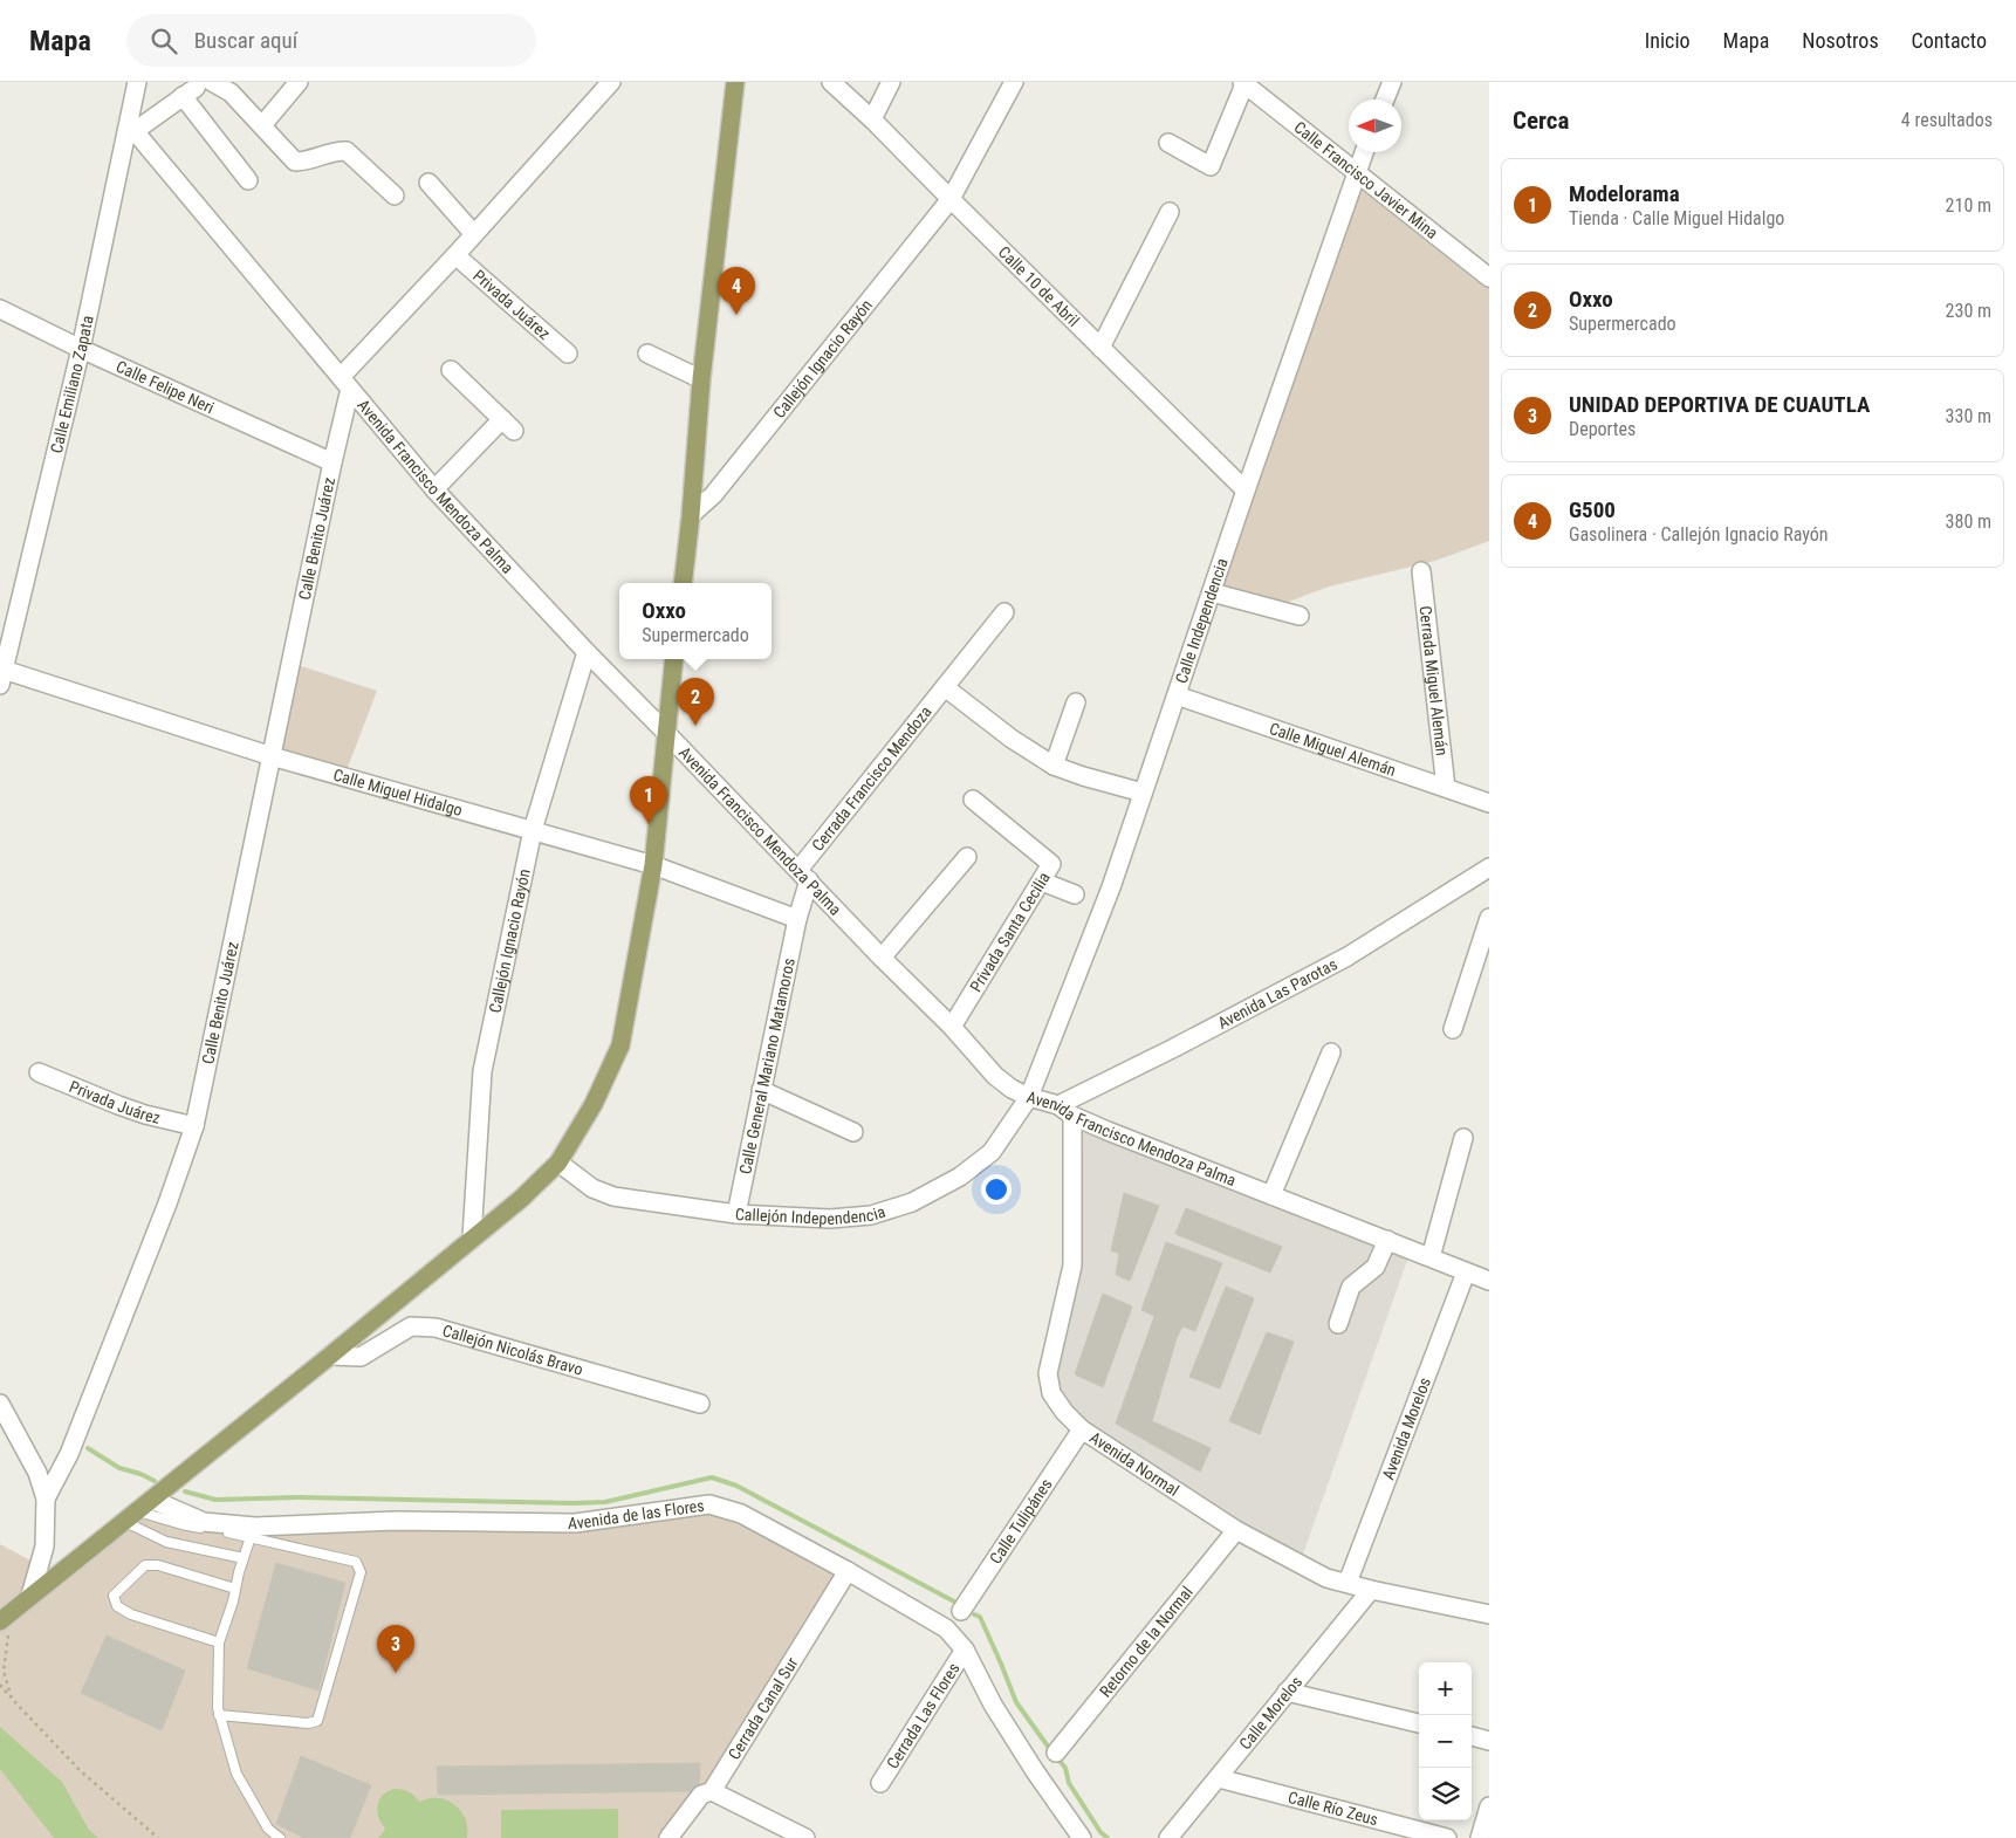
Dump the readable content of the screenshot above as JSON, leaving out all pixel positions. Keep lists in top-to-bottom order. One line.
{"streets":{"street":["Calle Francisco Javier Mina","Calle 10 de Abril","Privada Juárez","Callejón Ignacio Rayón","Calle Emiliano Zapata","Calle Felipe Neri","Avenida Francisco Mendoza Palma","Calle Benito Juárez","Calle Independencia","Cerrada Miguel Alemán","Calle Miguel Alemán","Cerrada Francisco Mendoza","Calle Miguel Hidalgo","Privada Santa Cecilia","Avenida Las Parotas","Calle General Mariano Matamoros","Callejón Independencia","Callejón Nicolás Bravo","Avenida Morelos","Avenida Normal","Avenida de las Flores","Calle Tulipánes","Retorno de la Normal","Cerrada Canal Sur","Calle Morelos","Cerrada Las Flores","Calle Río Zeus"]},"crossings":[["Calle Francisco Javier Mina","Calle Independencia"],["Calle 10 de Abril","Callejón Ignacio Rayón"],["Calle 10 de Abril","Calle Independencia"],["Privada Juárez","Calle Benito Juárez"],["Callejón Ignacio Rayón","Avenida Francisco Mendoza Palma"],["Callejón Ignacio Rayón","Calle Miguel Hidalgo"],["Calle Emiliano Zapata","Calle Felipe Neri"],["Calle Emiliano Zapata","Avenida Francisco Mendoza Palma"],["Calle Emiliano Zapata","Calle Miguel Hidalgo"],["Calle Felipe Neri","Calle Benito Juárez"],["Avenida Francisco Mendoza Palma","Calle Benito Juárez"],["Avenida Francisco Mendoza Palma","Calle Independencia"],["Avenida Francisco Mendoza Palma","Cerrada Francisco Mendoza"],["Avenida Francisco Mendoza Palma","Privada Santa Cecilia"],["Avenida Francisco Mendoza Palma","Avenida Las Parotas"],["Avenida Francisco Mendoza Palma","Calle General Mariano Matamoros"],["Avenida Francisco Mendoza Palma","Callejón Independencia"],["Avenida Francisco Mendoza Palma","Avenida Morelos"],["Avenida Francisco Mendoza Palma","Avenida Normal"],["Calle Benito Juárez","Calle Miguel Hidalgo"],["Calle Independencia","Calle Miguel Alemán"],["Calle Independencia","Callejón Independencia"],["Cerrada Miguel Alemán","Calle Miguel Alemán"],["Cerrada Francisco Mendoza","Calle General Mariano Matamoros"],["Calle Miguel Hidalgo","Calle General Mariano Matamoros"],["Calle General Mariano Matamoros","Callejón Independencia"],["Avenida Morelos","Avenida Normal"],["Avenida Normal","Calle Tulipánes"],["Avenida Normal","Retorno de la Normal"],["Avenida Normal","Calle Morelos"],["Avenida de las Flores","Cerrada Canal Sur"],["Avenida de las Flores","Cerrada Las Flores"],["Calle Morelos","Calle Río Zeus"]],"north":"left","page":{"header":"Mapa","search":"Buscar aquí","nav":["Inicio","Mapa","Nosotros","Contacto"],"heading":["Cerca","4 resultados"],"list":[{"mark":"1","name":"Modelorama","note":"Tienda · Calle Miguel Hidalgo","value":"210 m"},{"mark":"2","name":"Oxxo","note":"Supermercado","value":"230 m"},{"mark":"3","name":"UNIDAD DEPORTIVA DE CUAUTLA","note":"Deportes","value":"330 m"},{"mark":"4","name":"G500","note":"Gasolinera · Callejón Ignacio Rayón","value":"380 m"}],"pins":["4","2","1","3"],"popup":["Oxxo","Supermercado"],"map_buttons":["+","−"]}}
